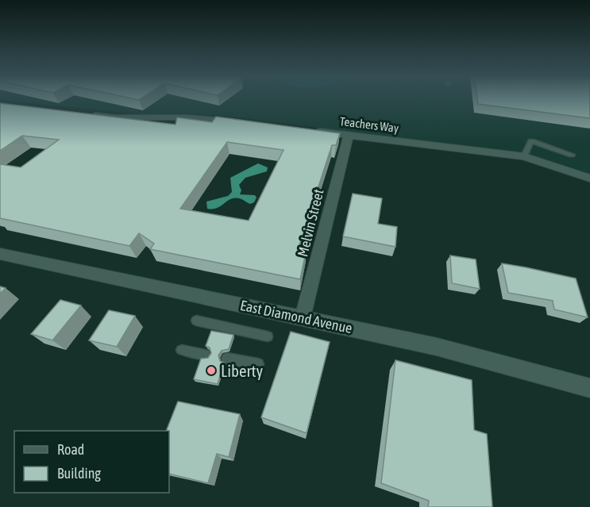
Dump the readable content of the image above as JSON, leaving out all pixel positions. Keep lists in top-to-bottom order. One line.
{"streets":{"street":["Teachers Way","Melvin Street","East Diamond Avenue"]},"crossings":[["Teachers Way","Melvin Street"],["Melvin Street","East Diamond Avenue"]],"places":["Liberty"],"legend":["Road","Building"]}
